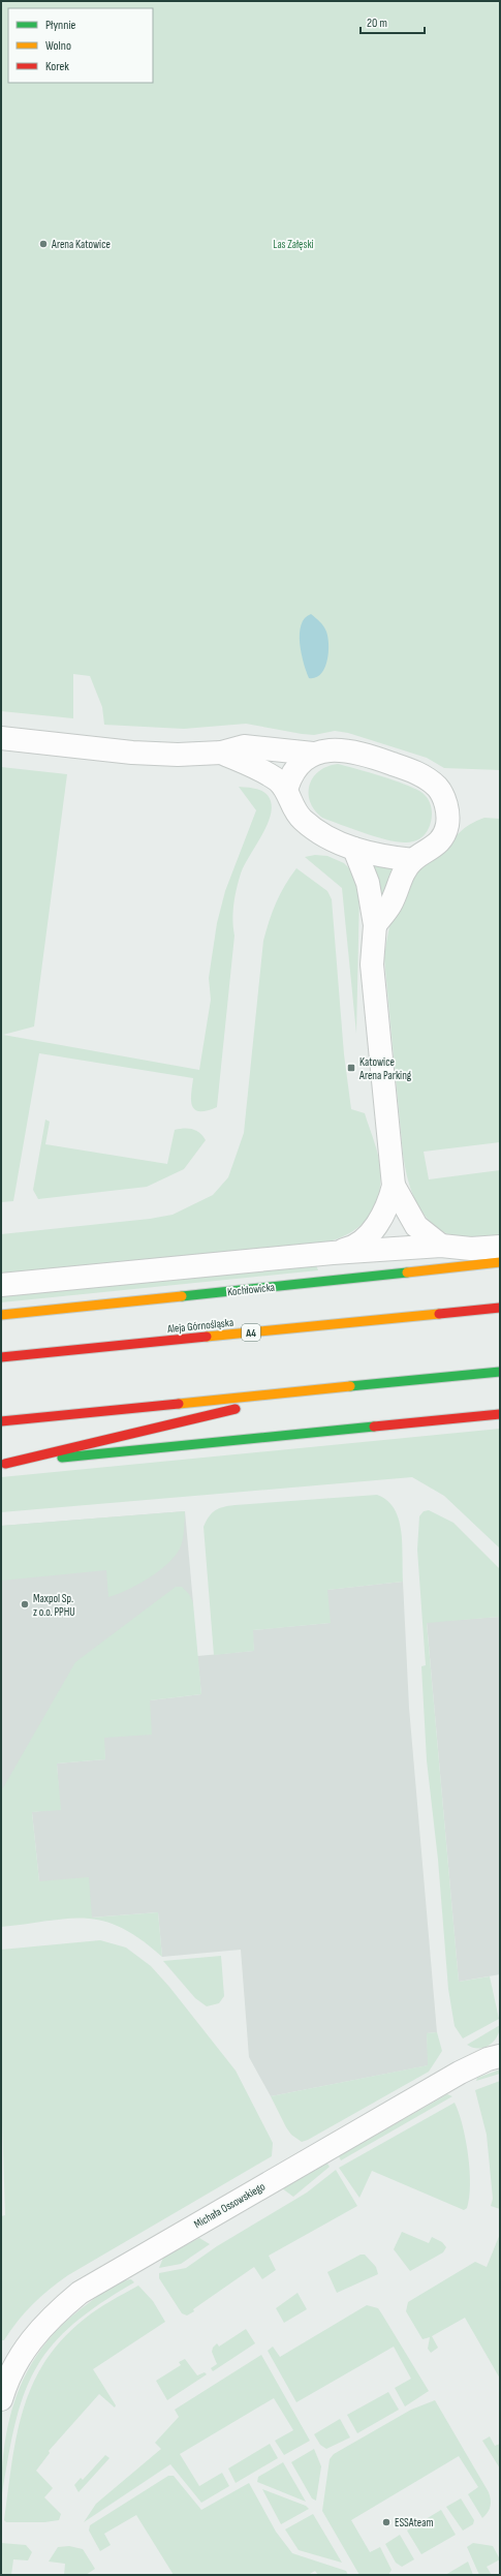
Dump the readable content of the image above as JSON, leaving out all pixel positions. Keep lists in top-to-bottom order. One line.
{"streets":{"main road":["Kochłowicka","Aleja Górnośląska","A4"],"street":["Michała Ossowskiego"]},"parks":["Las Załęski"],"places":{"other":["Arena Katowice","Maxpol Sp. z o.o. PPHU","ESSAteam"],"transit":["Katowice Arena Parking"]},"legend":["Płynnie","Wolno","Korek"],"scale_bar":"20 m"}
